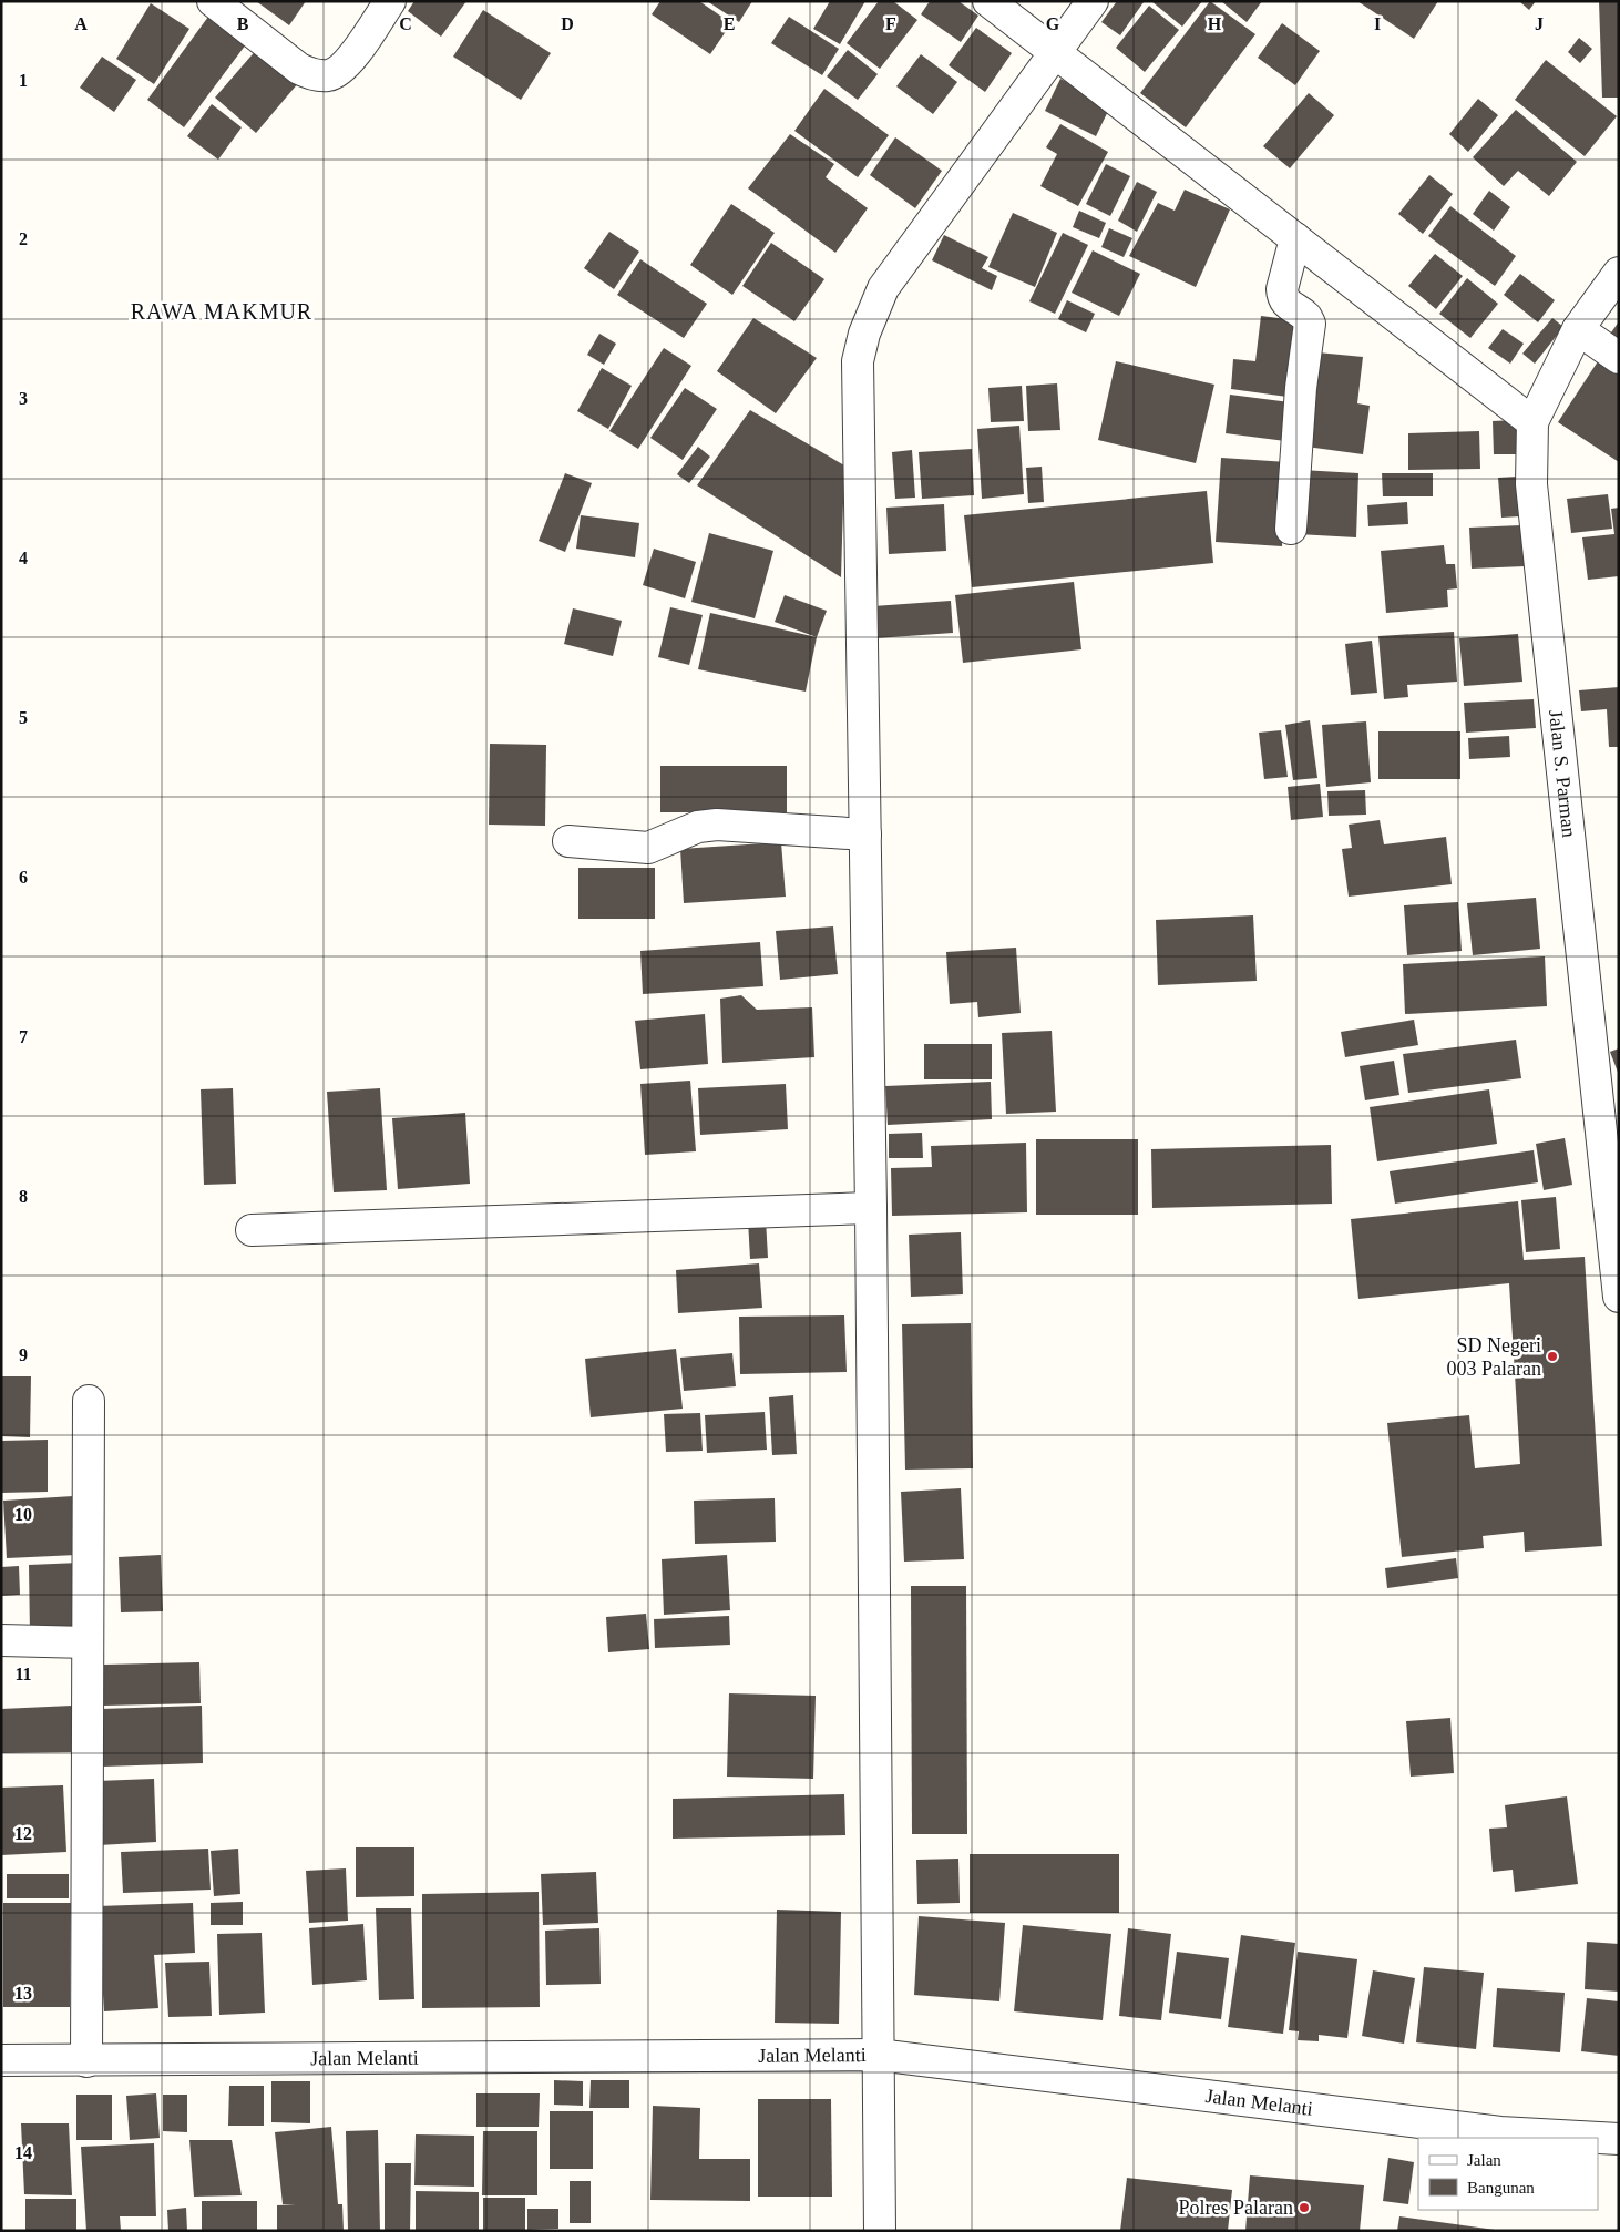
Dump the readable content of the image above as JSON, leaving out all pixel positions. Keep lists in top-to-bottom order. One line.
{"streets":{"street":["Jalan S. Parman","Jalan Melanti"]},"districts":["RAWA MAKMUR"],"places":["SD Negeri 003 Palaran","Polres Palaran"],"legend":["Jalan","Bangunan"],"grid":{"columns":["A","B","C","D","E","F","G","H","I","J"],"rows":["1","2","3","4","5","6","7","8","9","10","11","12","13","14"]}}
